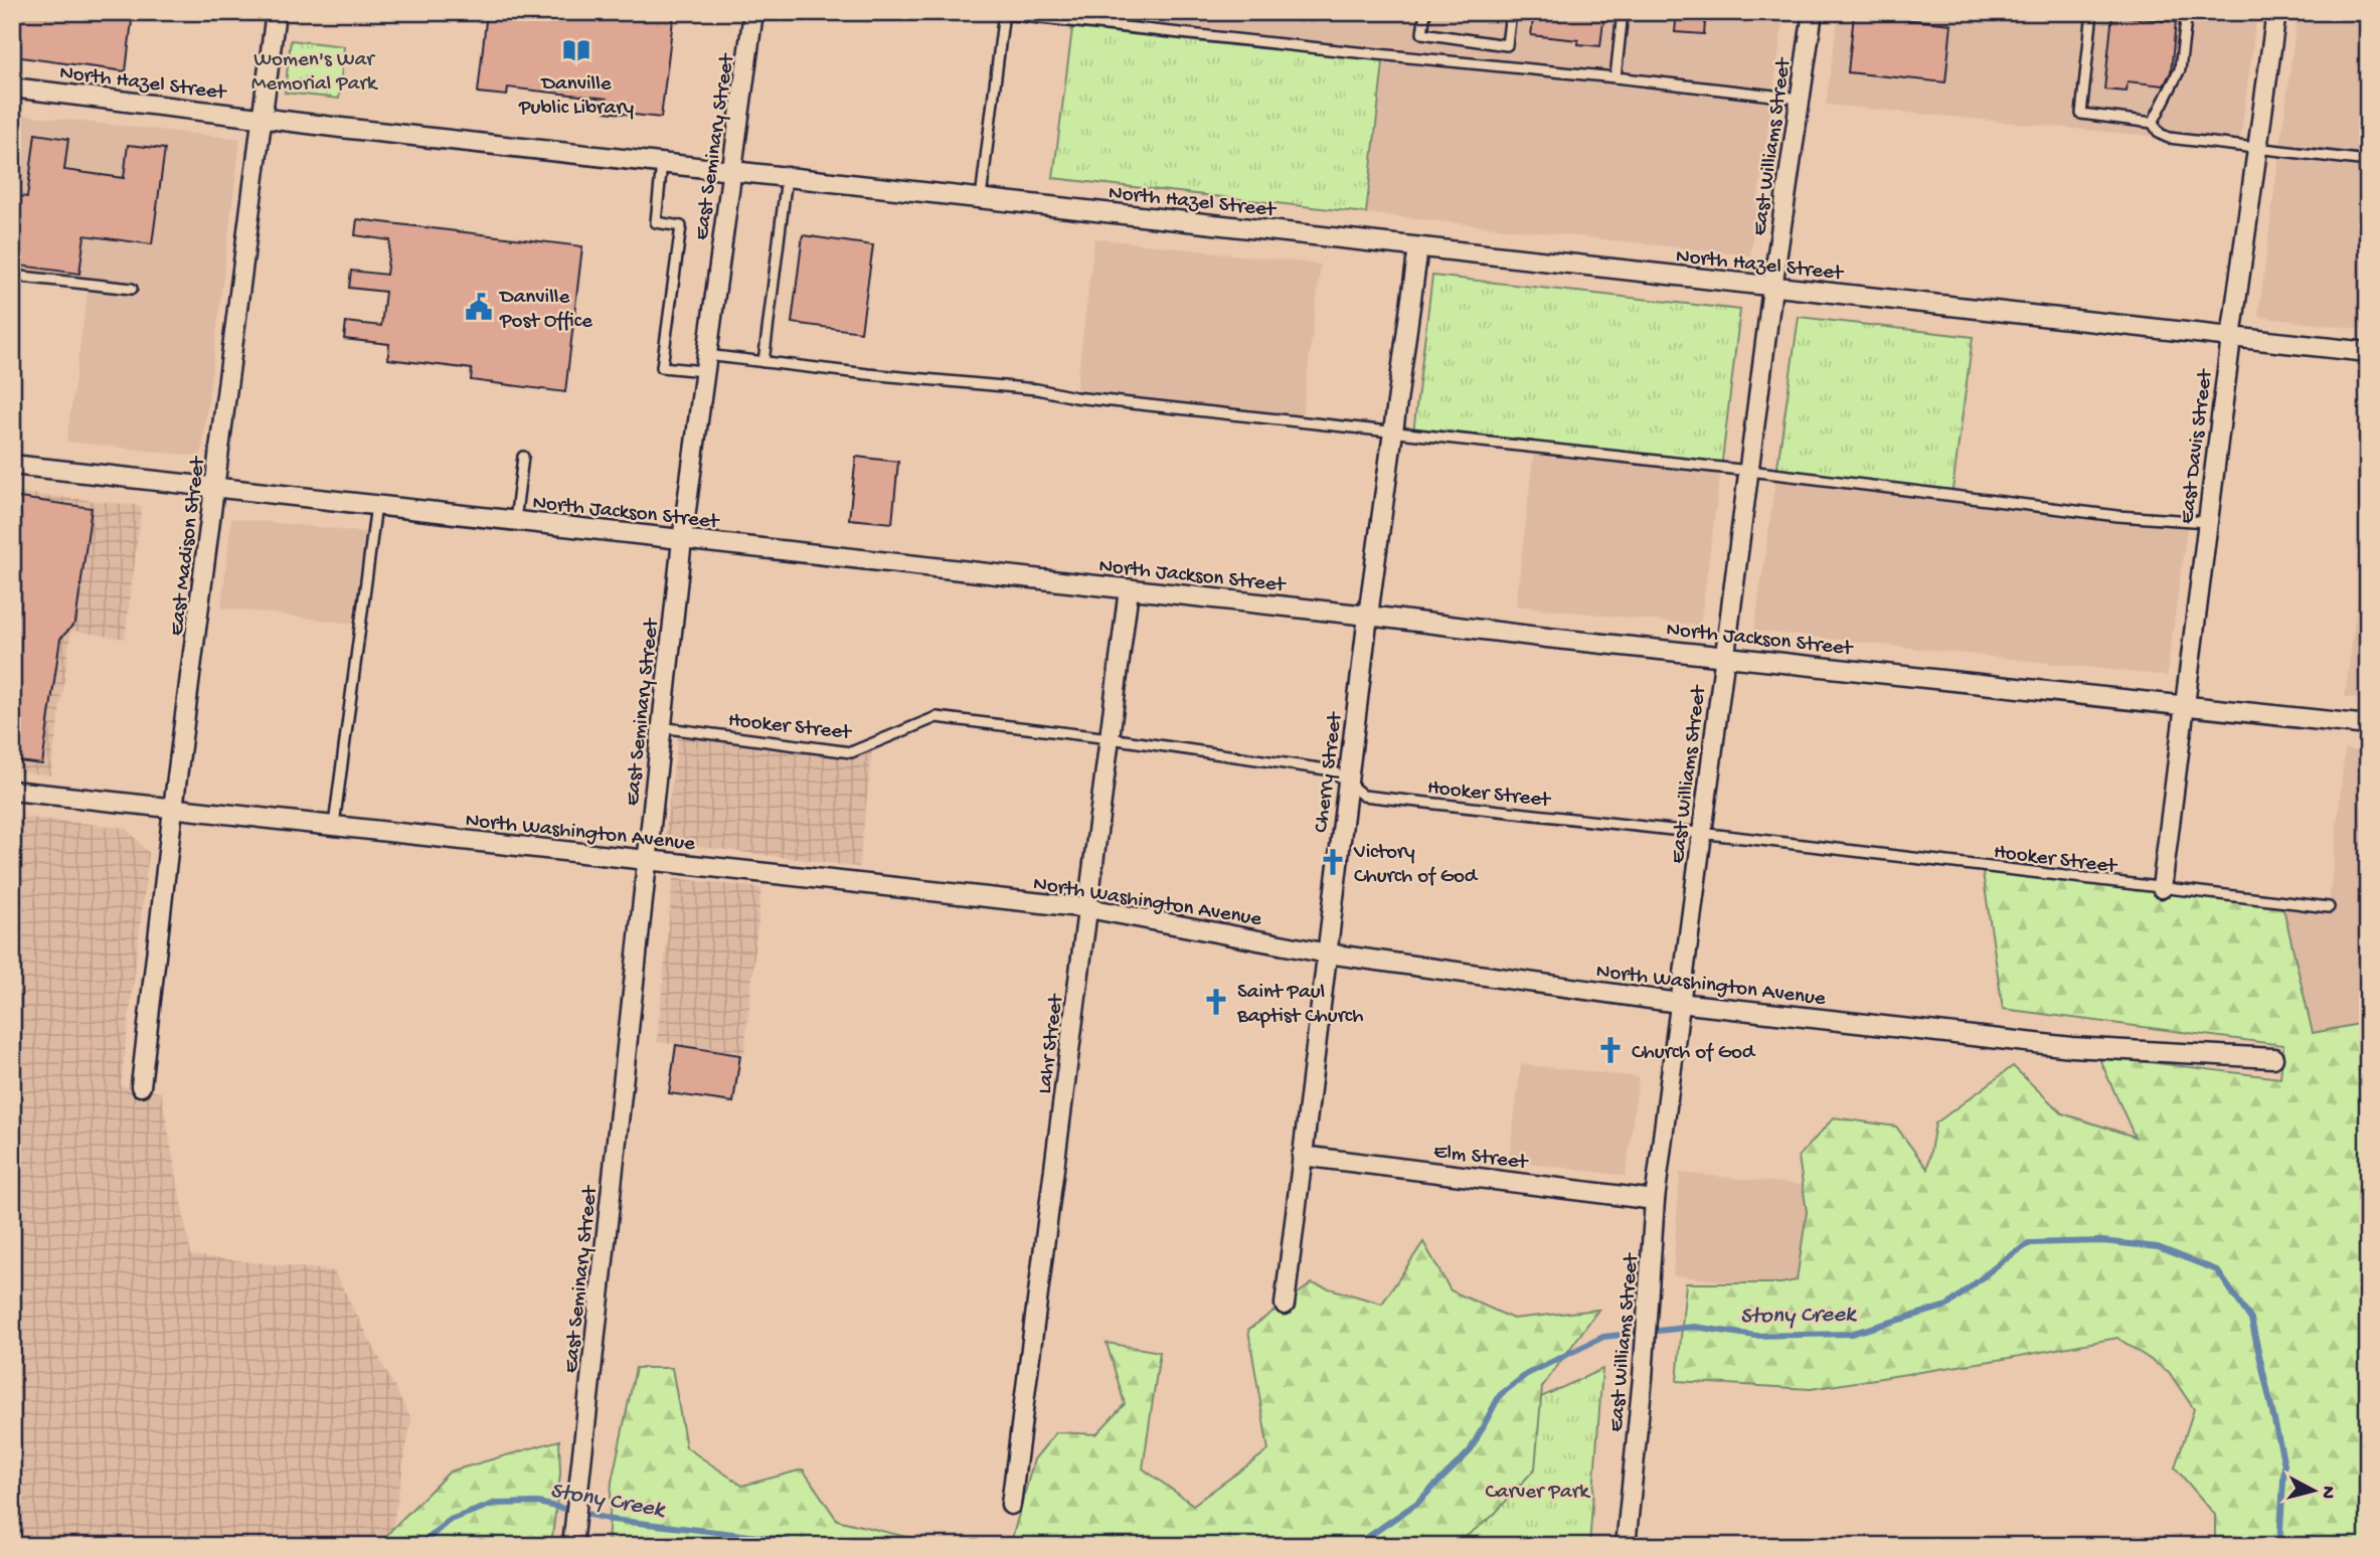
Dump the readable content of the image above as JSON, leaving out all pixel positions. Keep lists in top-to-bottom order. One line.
{"streets":{"street":["North Hazel Street","East Seminary Street","East Williams Street","East Davis Street","North Jackson Street","East Madison Street","Cherry Street","North Washington Avenue","Lahr Street","Elm Street"],"lane":["Hooker Street"]},"crossings":[["North Hazel Street","East Seminary Street"],["North Hazel Street","East Williams Street"],["North Hazel Street","East Davis Street"],["North Hazel Street","East Madison Street"],["North Hazel Street","Cherry Street"],["East Seminary Street","North Jackson Street"],["East Seminary Street","Hooker Street"],["East Seminary Street","North Washington Avenue"],["East Williams Street","North Jackson Street"],["East Williams Street","Hooker Street"],["East Williams Street","North Washington Avenue"],["East Williams Street","Elm Street"],["East Davis Street","North Jackson Street"],["East Davis Street","Hooker Street"],["North Jackson Street","East Madison Street"],["North Jackson Street","Cherry Street"],["North Jackson Street","Lahr Street"],["East Madison Street","North Washington Avenue"],["Hooker Street","Cherry Street"],["Hooker Street","Lahr Street"],["Cherry Street","North Washington Avenue"],["Cherry Street","Elm Street"],["North Washington Avenue","Lahr Street"]],"water":["Stony Creek"],"parks":["Women's War Memorial Park","Carver Park"],"places":{"library":["Danville Public Library"],"public building":["Danville Post Office"],"church":["Victory Church of God","Saint Paul Baptist Church","Church of God"]},"north":"right"}
